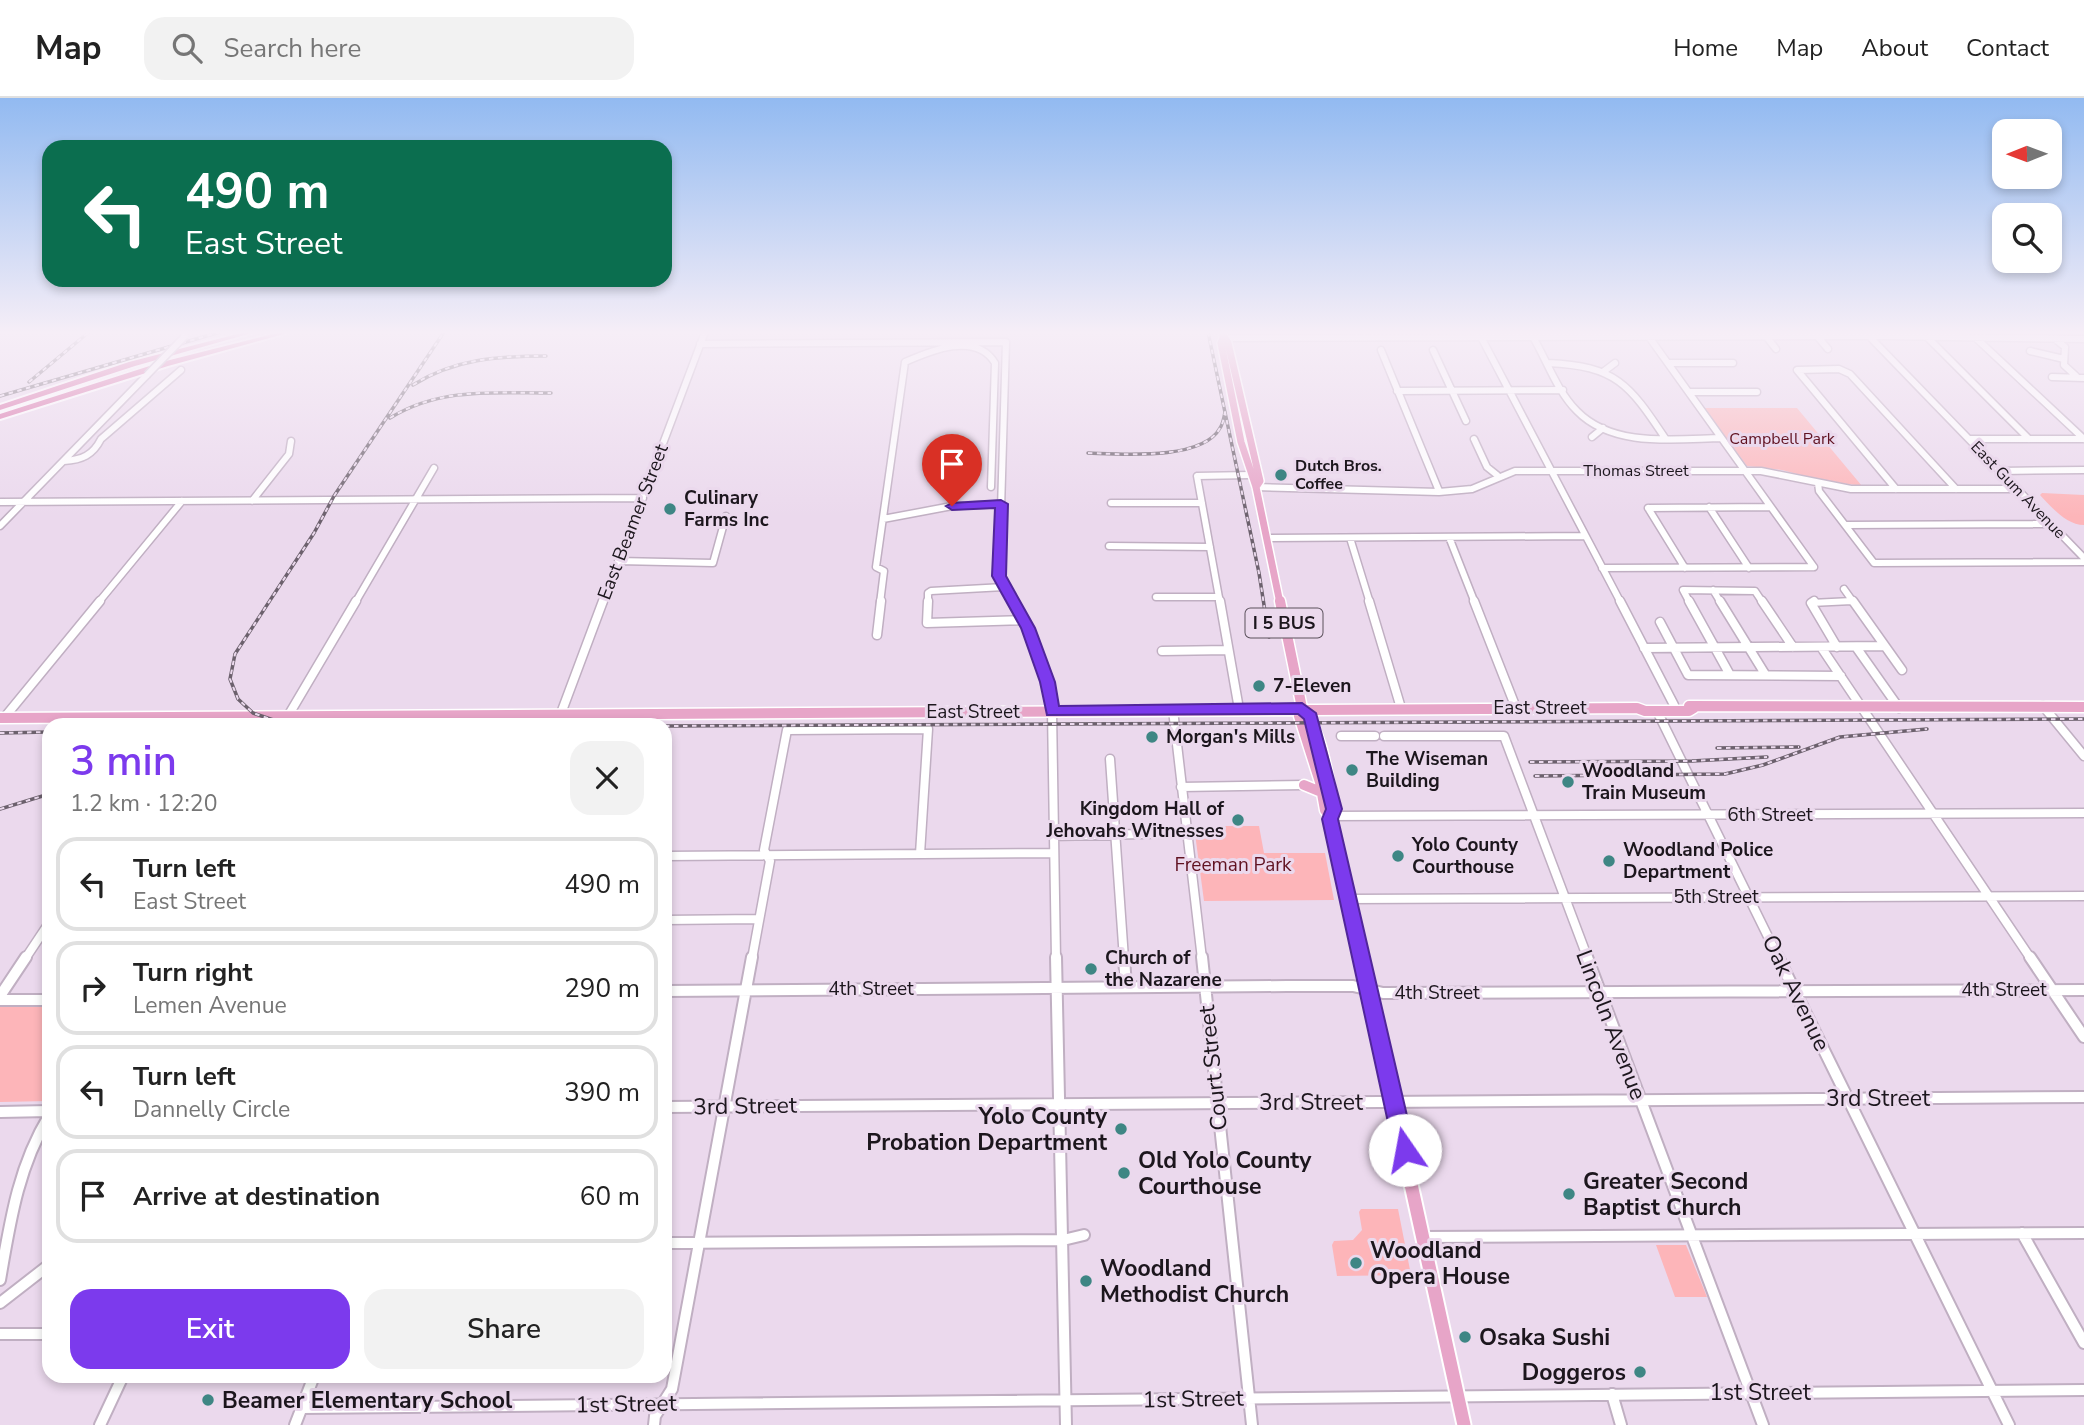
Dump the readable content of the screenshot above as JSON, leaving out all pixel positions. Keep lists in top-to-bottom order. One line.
{"streets":{"main road":["I 5 BUS","East Street"],"street":["Thomas Street","East Gum Avenue","East Beamer Street","6th Street","5th Street","4th Street","Oak Avenue","Lincoln Avenue","Court Street","3rd Street","1st Street"]},"crossings":[["Thomas Street","East Gum Avenue"],["Thomas Street","I 5 BUS"],["East Beamer Street","East Street"],["I 5 BUS","East Street"],["I 5 BUS","6th Street"],["I 5 BUS","5th Street"],["I 5 BUS","4th Street"],["I 5 BUS","3rd Street"],["I 5 BUS","1st Street"],["East Street","Oak Avenue"],["East Street","Court Street"],["6th Street","Oak Avenue"],["6th Street","Lincoln Avenue"],["5th Street","Oak Avenue"],["5th Street","Lincoln Avenue"],["4th Street","Oak Avenue"],["4th Street","Lincoln Avenue"],["4th Street","Court Street"],["Oak Avenue","3rd Street"],["Oak Avenue","1st Street"],["Lincoln Avenue","3rd Street"],["Lincoln Avenue","1st Street"],["Court Street","3rd Street"],["Court Street","1st Street"]],"parks":["Campbell Park","Freeman Park"],"places":["Dutch Bros. Coffee","Culinary Farms Inc","7-Eleven","Morgan's Mills","The Wiseman Building","Woodland Train Museum","Kingdom Hall of Jehovahs Witnesses","Yolo County Courthouse","Woodland Police Department","Church of the Nazarene","Yolo County Probation Department","Old Yolo County Courthouse","Greater Second Baptist Church","Woodland Opera House","Woodland Methodist Church","Osaka Sushi","Doggeros","Beamer Elementary School"],"north":"left","page":{"header":"Map","search":"Search here","nav":["Home","Map","About","Contact"],"turn":["490 m","East Street"],"heading":["3 min","1.2 km · 12:20"],"list":[{"name":"Turn left","note":"East Street","value":"490 m"},{"name":"Turn right","note":"Lemen Avenue","value":"290 m"},{"name":"Turn left","note":"Dannelly Circle","value":"390 m"},{"name":"Arrive at destination","value":"60 m"}],"buttons":["Exit","Share"]}}
